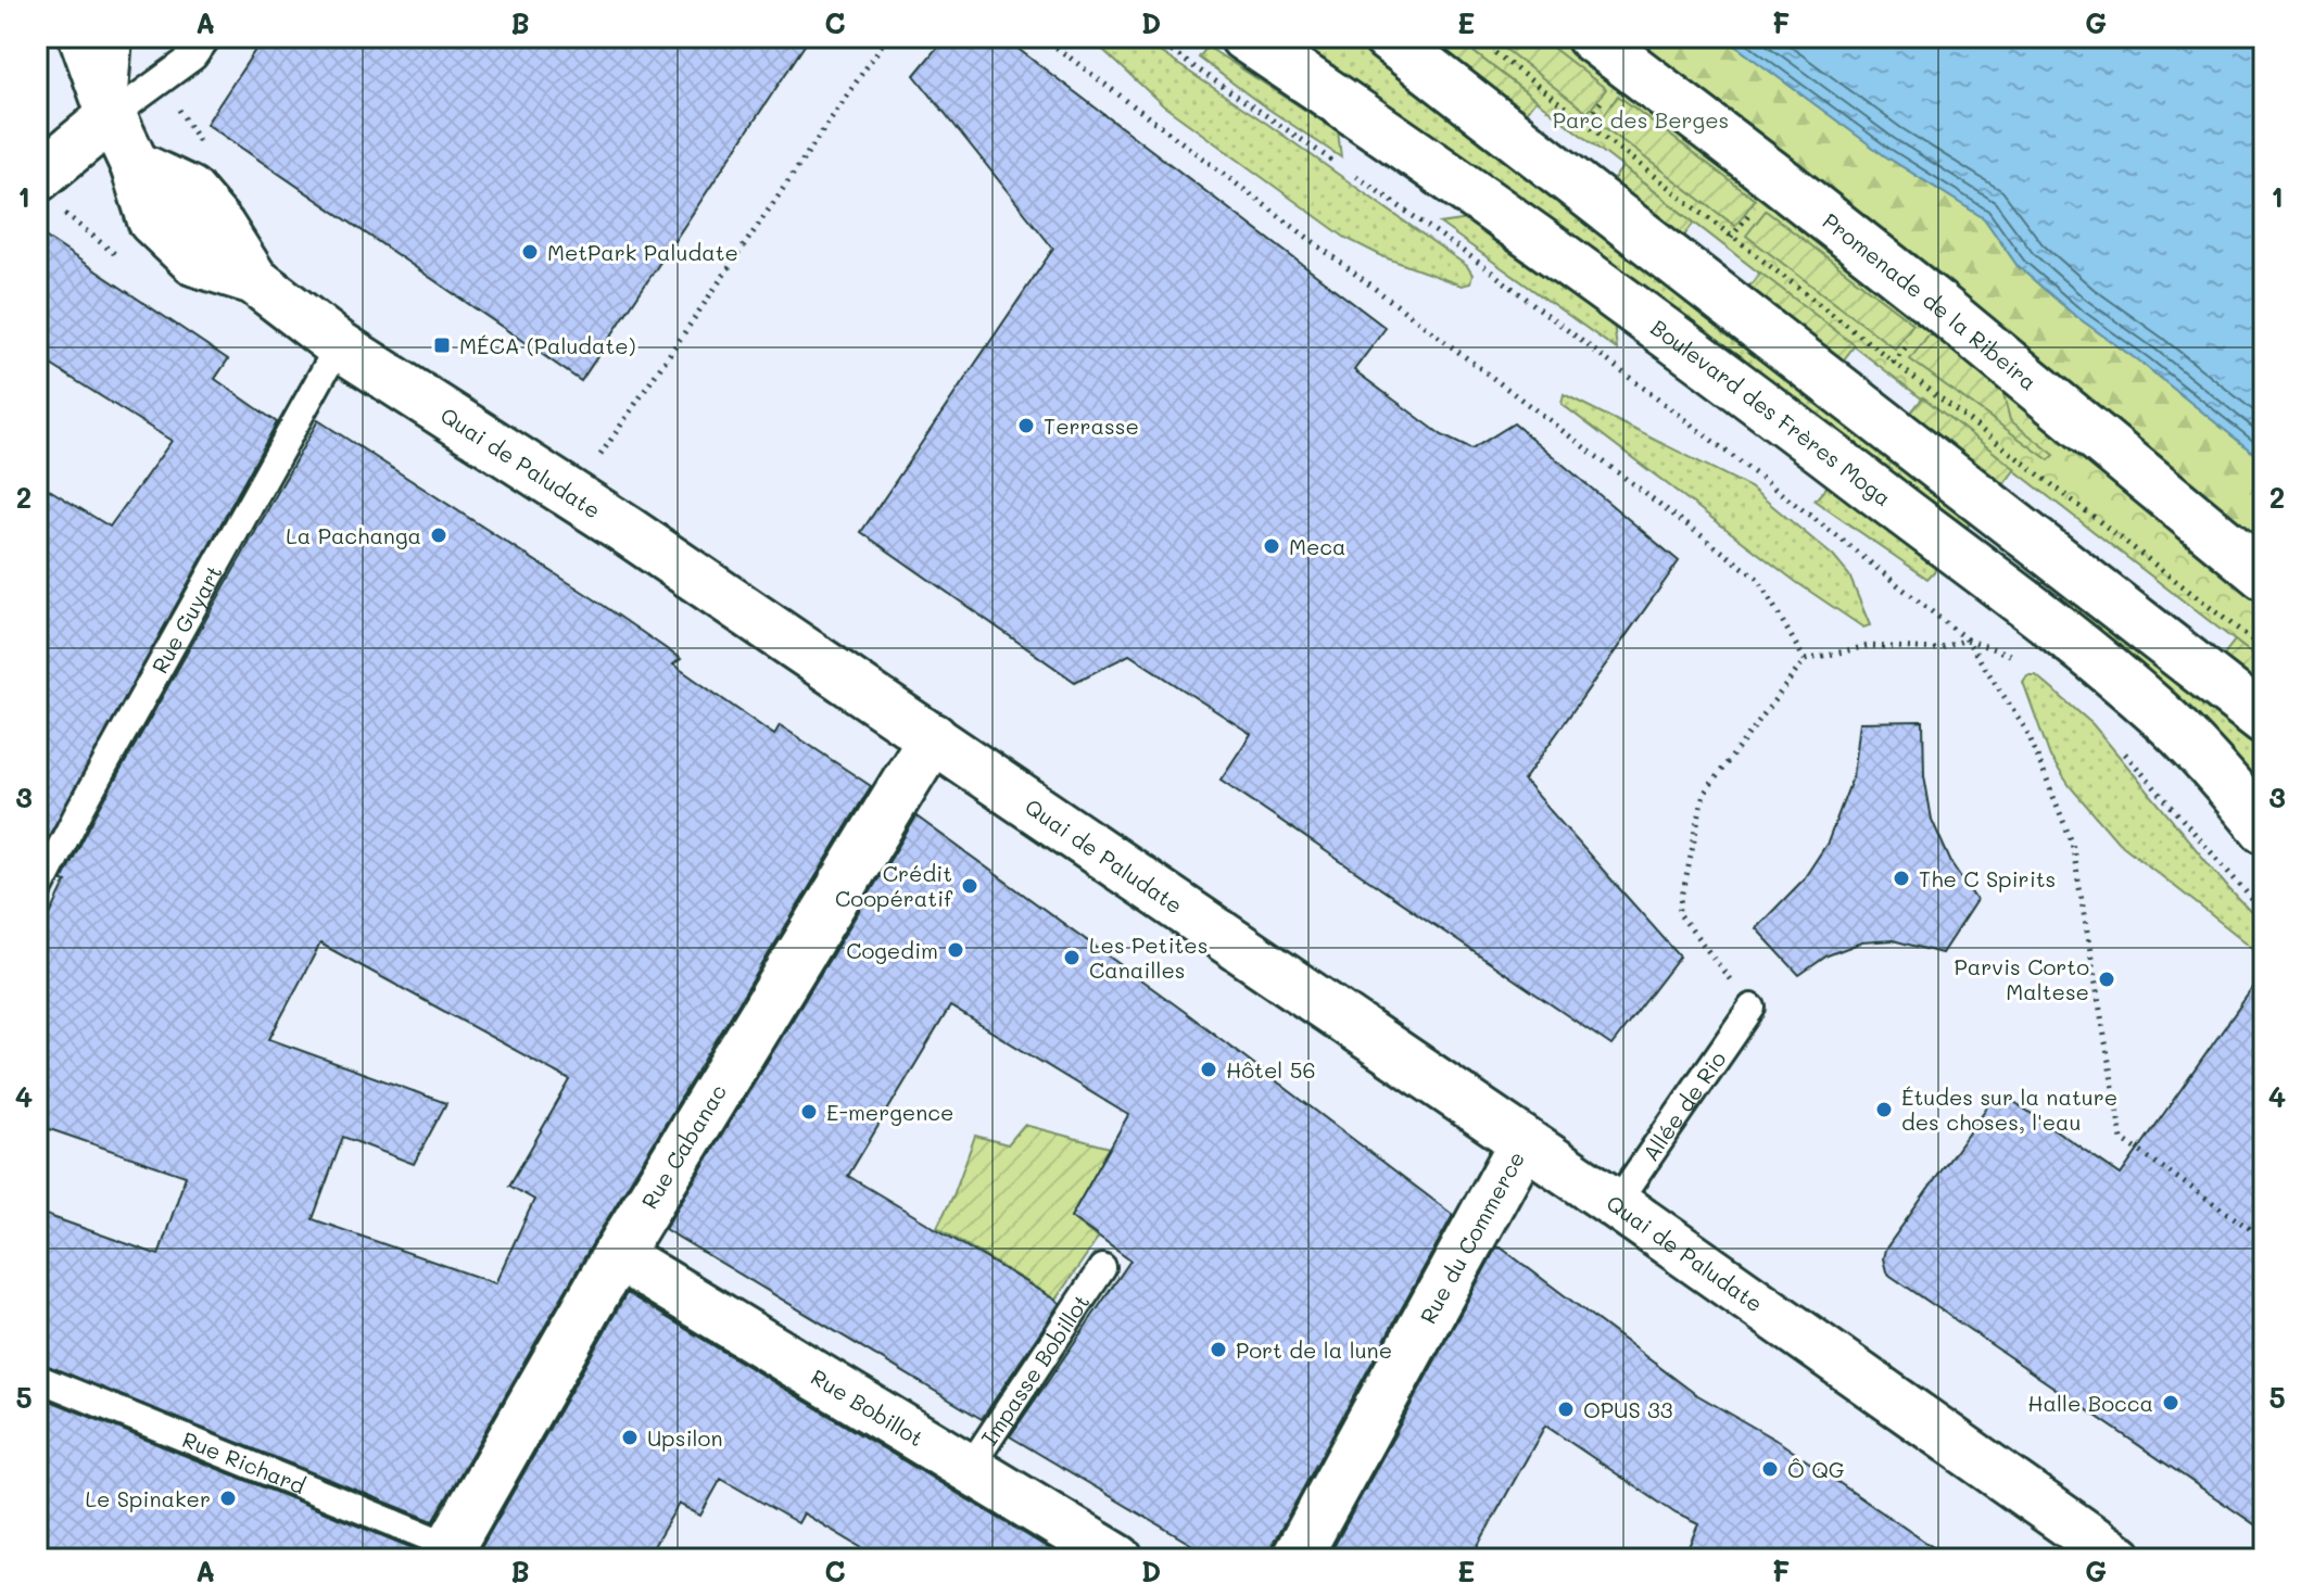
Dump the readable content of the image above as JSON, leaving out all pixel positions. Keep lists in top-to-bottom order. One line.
{"streets":{"street":["Promenade de la Ribeira","Boulevard des Frères Moga","Quai de Paludate","Rue Cabanac","Rue du Commerce","Rue Bobillot"],"lane":["Rue Guyart","Allée de Rio","Impasse Bobillot","Rue Richard"]},"crossings":[["Quai de Paludate","Rue Guyart"],["Quai de Paludate","Allée de Rio"],["Quai de Paludate","Rue Cabanac"],["Quai de Paludate","Rue du Commerce"],["Rue Cabanac","Rue Bobillot"],["Rue Cabanac","Rue Richard"],["Impasse Bobillot","Rue Bobillot"]],"parks":["Parc des Berges"],"places":{"other":["MetPark Paludate","Terrasse","La Pachanga","Meca","The C Spirits","Crédit Coopératif","Cogedim","Les Petites Canailles","Parvis Corto Maltese","Hôtel 56","Études sur la nature des choses, l'eau","E-mergence","Port de la lune","Halle Bocca","OPUS 33","Upsilon","Ô QG","Le Spinaker"],"transit":["MÉCA (Paludate)"]},"grid":{"columns":["A","B","C","D","E","F","G"],"rows":["1","2","3","4","5"]}}
